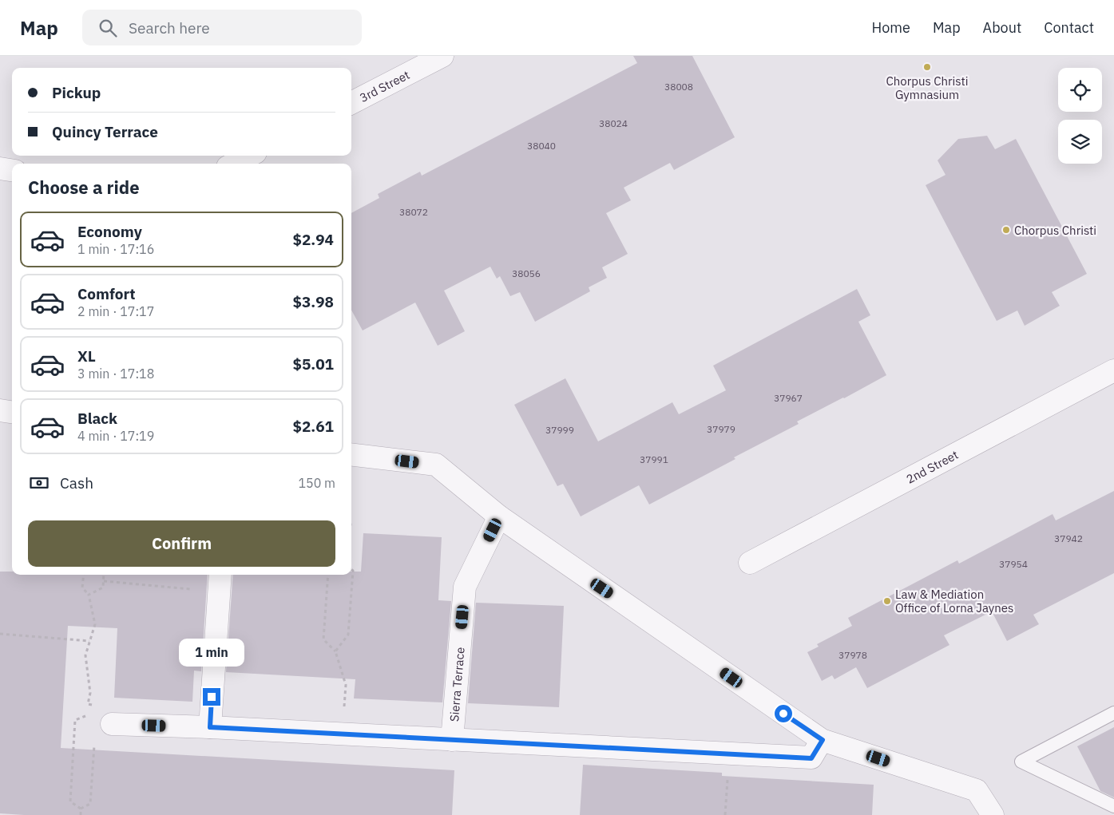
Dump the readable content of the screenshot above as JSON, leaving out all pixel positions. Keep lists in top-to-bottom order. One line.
{"streets":{"street":["3rd Street","2nd Street","Sierra Terrace"]},"places":["Chorpus Christi Gymnasium","Chorpus Christi","Law & Mediation Office of Lorna Jaynes"],"house_numbers":["38008","38024","38040","38072","38056","37967","37979","37999","37991","37942","37954","37978"],"page":{"header":"Map","search":"Search here","nav":["Home","Map","About","Contact"],"banner":["Pickup","Quincy Terrace"],"heading":"Choose a ride","list":[{"name":"Economy","note":"1 min · 17:16","value":"$2.94"},{"name":"Comfort","note":"2 min · 17:17","value":"$3.98"},{"name":"XL","note":"3 min · 17:18","value":"$5.01"},{"name":"Black","note":"4 min · 17:19","value":"$2.61"}],"pay":["Cash","150 m"],"buttons":"Confirm","bubble":"1 min"}}
